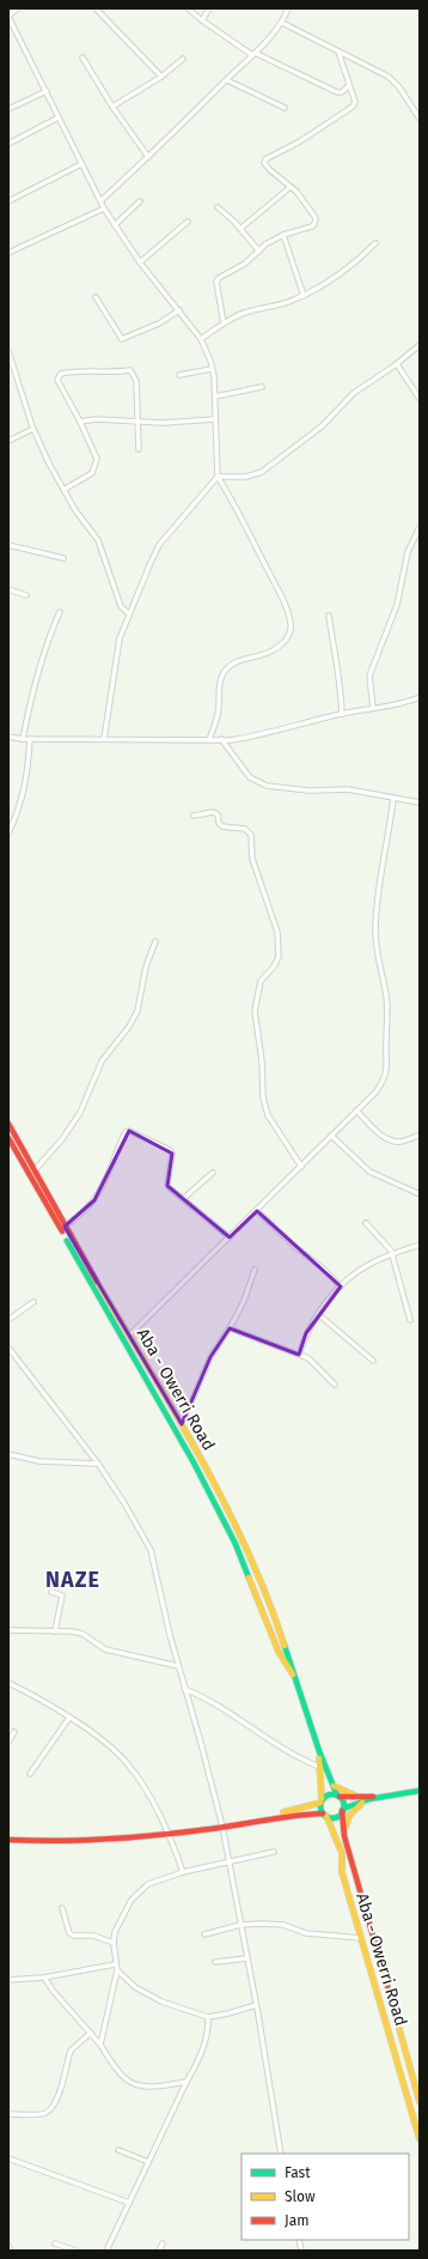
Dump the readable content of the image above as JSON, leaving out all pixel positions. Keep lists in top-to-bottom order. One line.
{"streets":{"main road":["Aba - Owerri Road"]},"districts":["NAZE"],"legend":["Fast","Slow","Jam"]}
